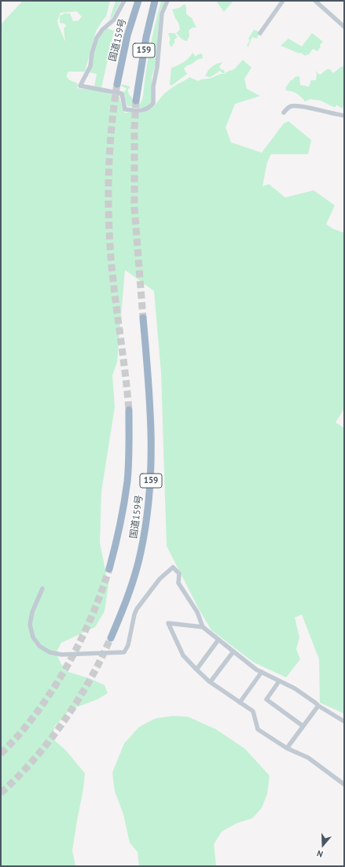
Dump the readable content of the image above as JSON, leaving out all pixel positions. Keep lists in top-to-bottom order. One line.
{"streets":{"highway":["国道159号","159"]},"north":"bottom"}
